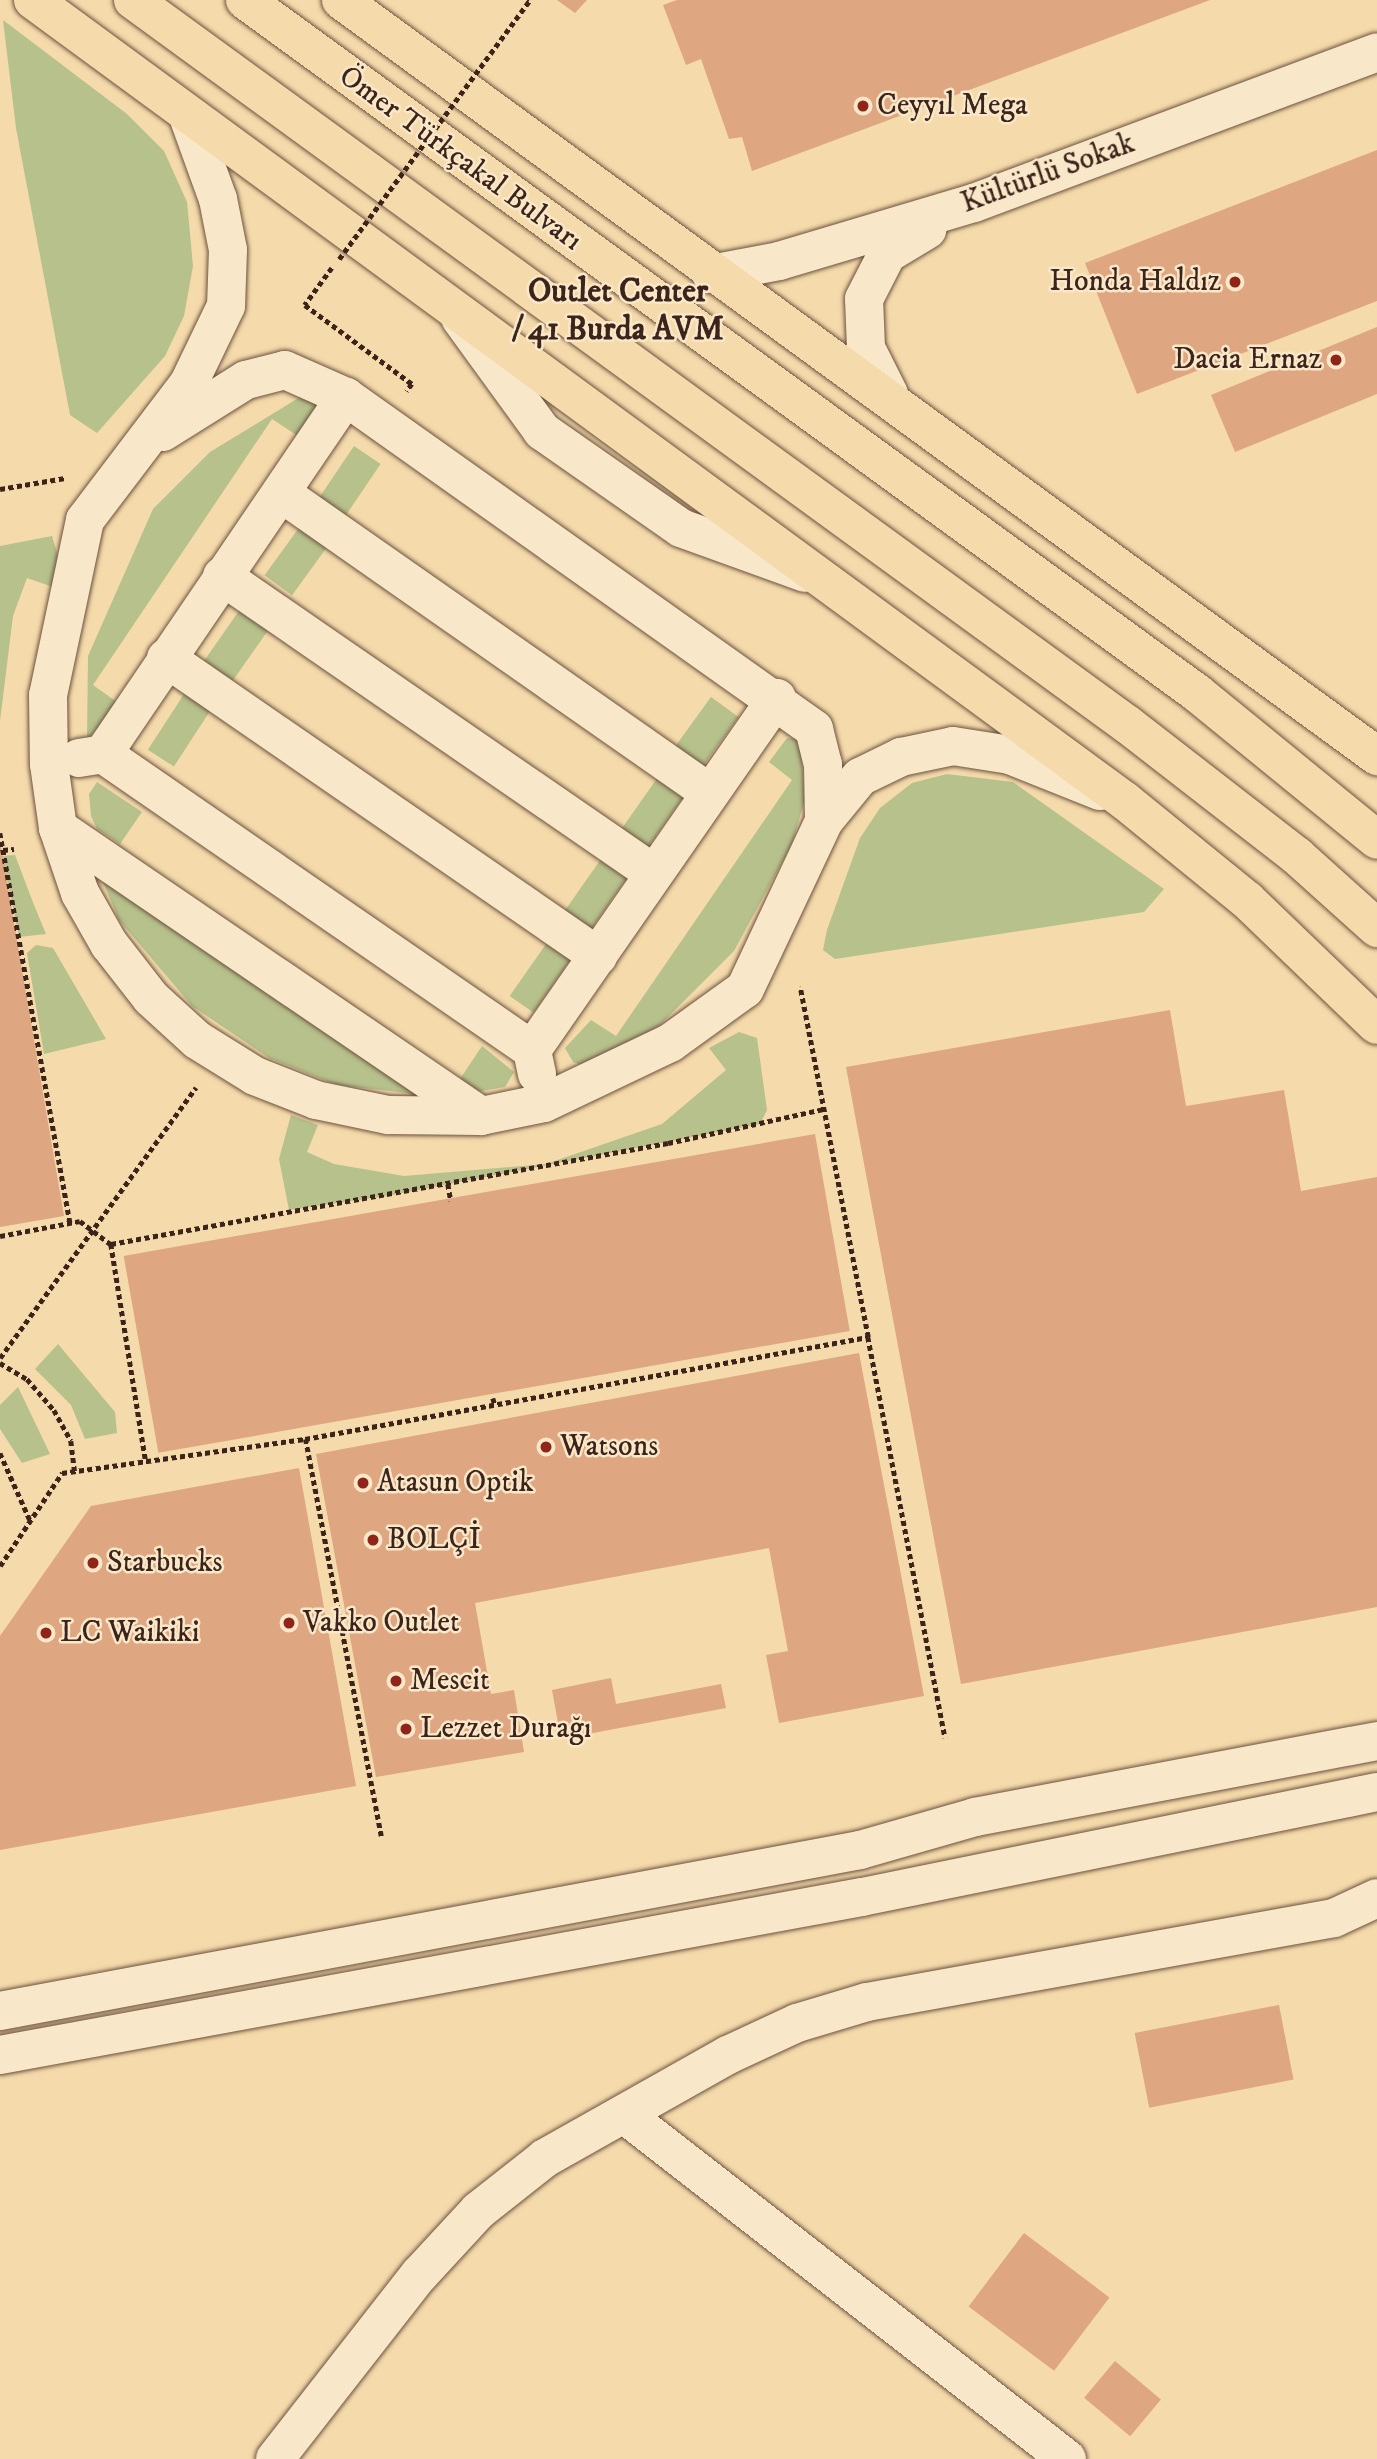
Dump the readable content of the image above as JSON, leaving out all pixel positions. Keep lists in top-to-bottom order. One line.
{"streets":{"main road":["Ömer Türkçakal Bulvarı"],"street":["Kültürlü Sokak"]},"districts":["Outlet Center / 41 Burda AVM"],"places":["Ceyyıl Mega","Honda Haldız","Dacia Ernaz","Watsons","Atasun Optik","BOLÇİ","Starbucks","Vakko Outlet","LC Waikiki","Mescit","Lezzet Durağı"]}
